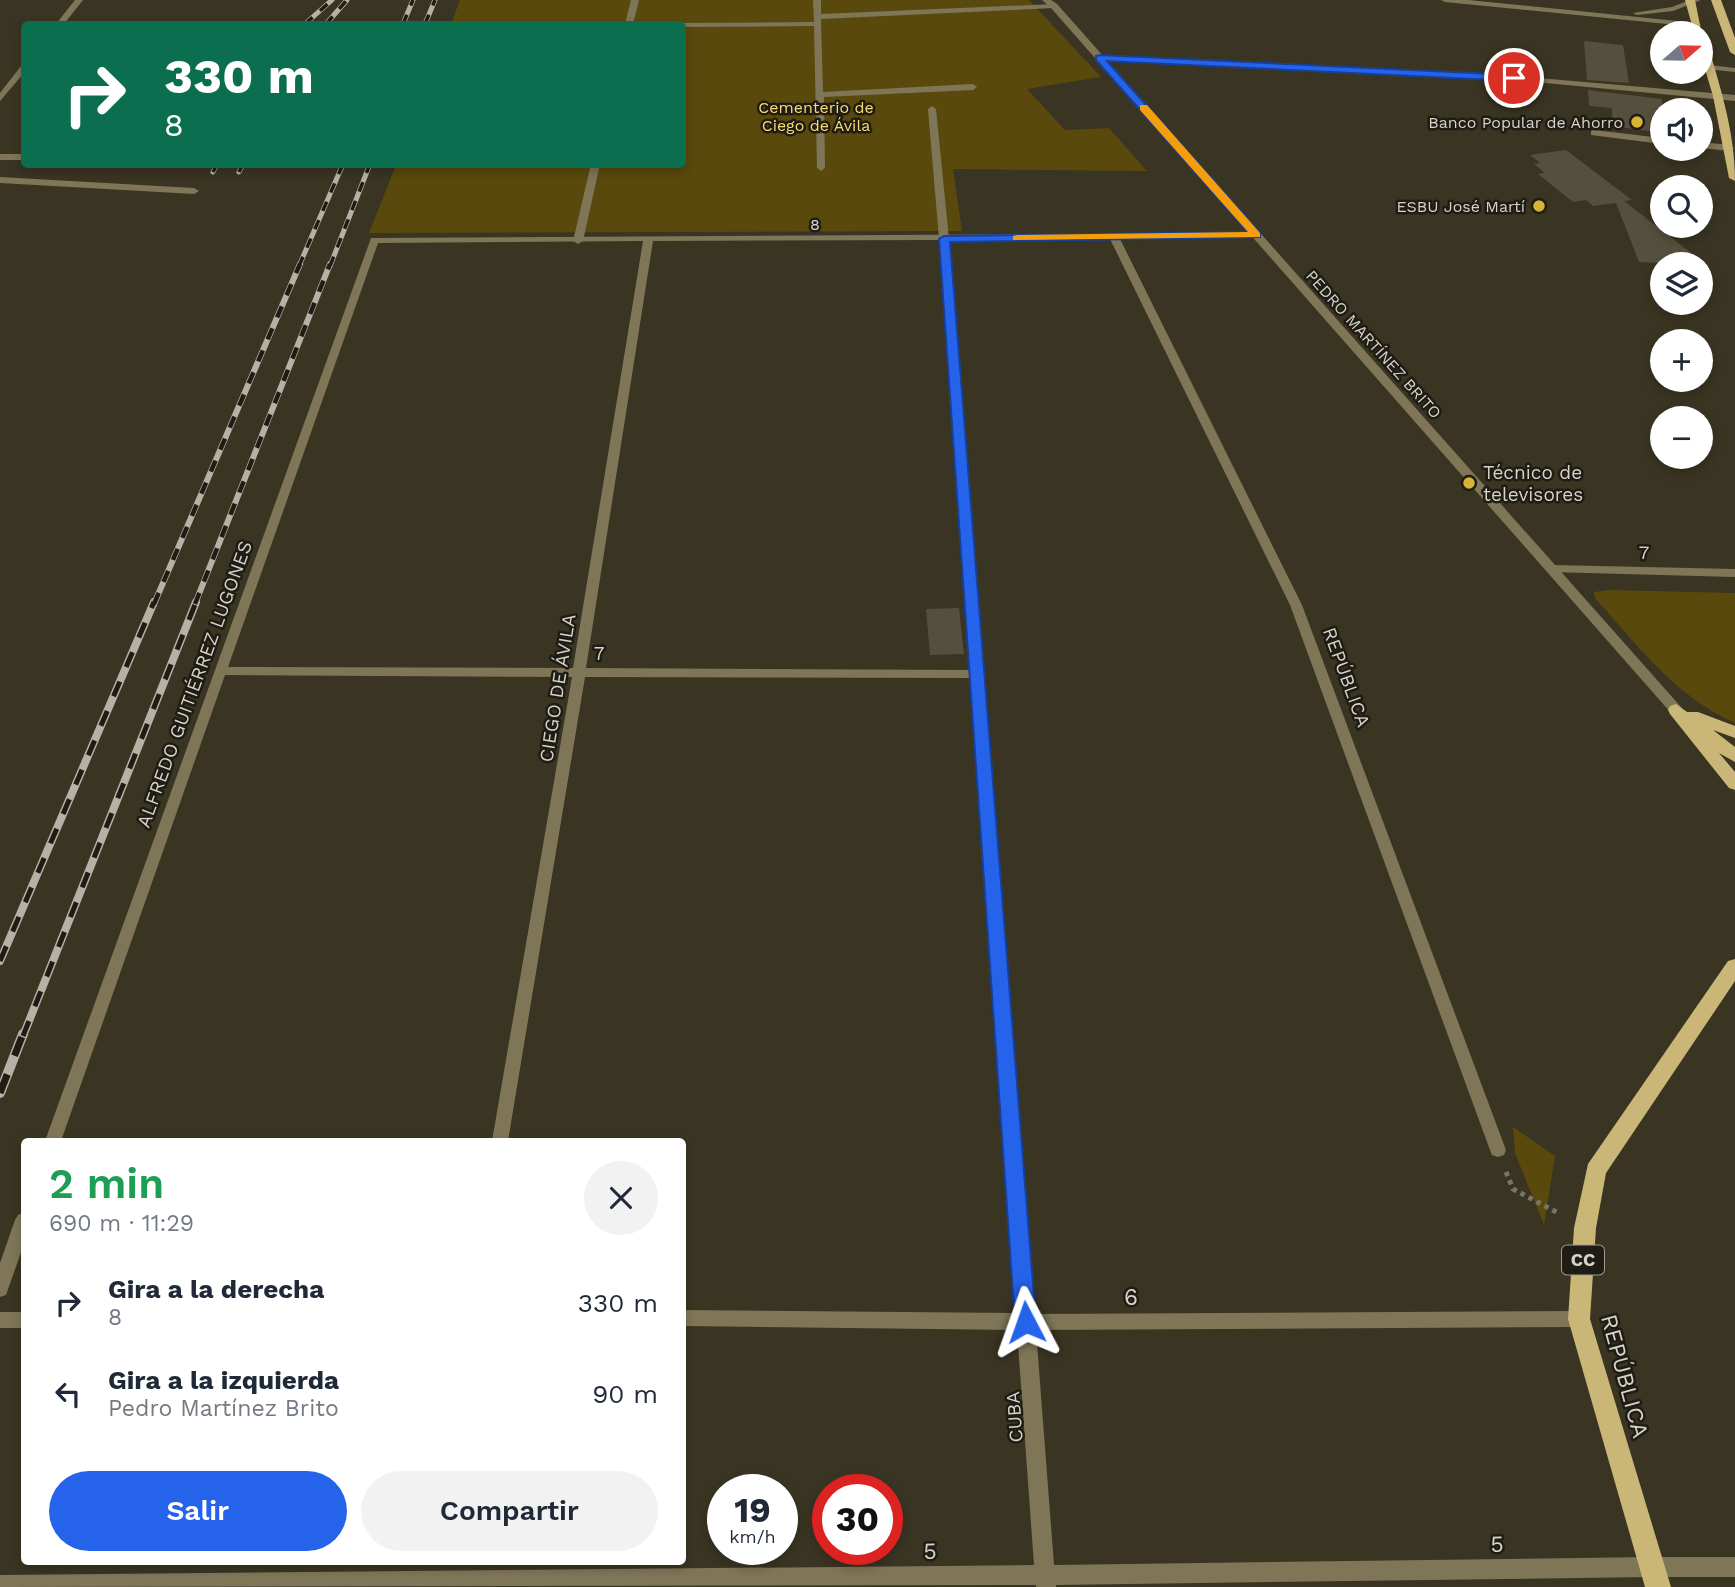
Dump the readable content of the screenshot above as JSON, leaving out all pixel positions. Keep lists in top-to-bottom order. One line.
{"streets":{"main road":["REPÚBLICA","CC"],"street":["8","PEDRO MARTÍNEZ BRITO","7","ALFREDO GUITIÉRREZ LUGONES","CIEGO DE ÁVILA","6","CUBA","5"]},"crossings":[["8","PEDRO MARTÍNEZ BRITO"],["8","REPÚBLICA"],["8","ALFREDO GUITIÉRREZ LUGONES"],["8","CIEGO DE ÁVILA"],["8","CUBA"],["PEDRO MARTÍNEZ BRITO","7"],["7","ALFREDO GUITIÉRREZ LUGONES"],["7","CIEGO DE ÁVILA"],["7","CUBA"],["REPÚBLICA","6"],["REPÚBLICA","5"],["6","CUBA"],["CUBA","5"]],"parks":["Cementerio de Ciego de Ávila"],"places":["Banco Popular de Ahorro","ESBU José Martí","Técnico de televisores"],"north":"right","page":{"map_buttons":["+","−"],"turn":["330 m","8"],"heading":["2 min","690 m · 11:29"],"list":[{"name":"Gira a la derecha","note":"8","value":"330 m"},{"name":"Gira a la izquierda","note":"Pedro Martínez Brito","value":"90 m"}],"buttons":["Salir","Compartir"],"speed":"19 km/h","limit":"30"}}
